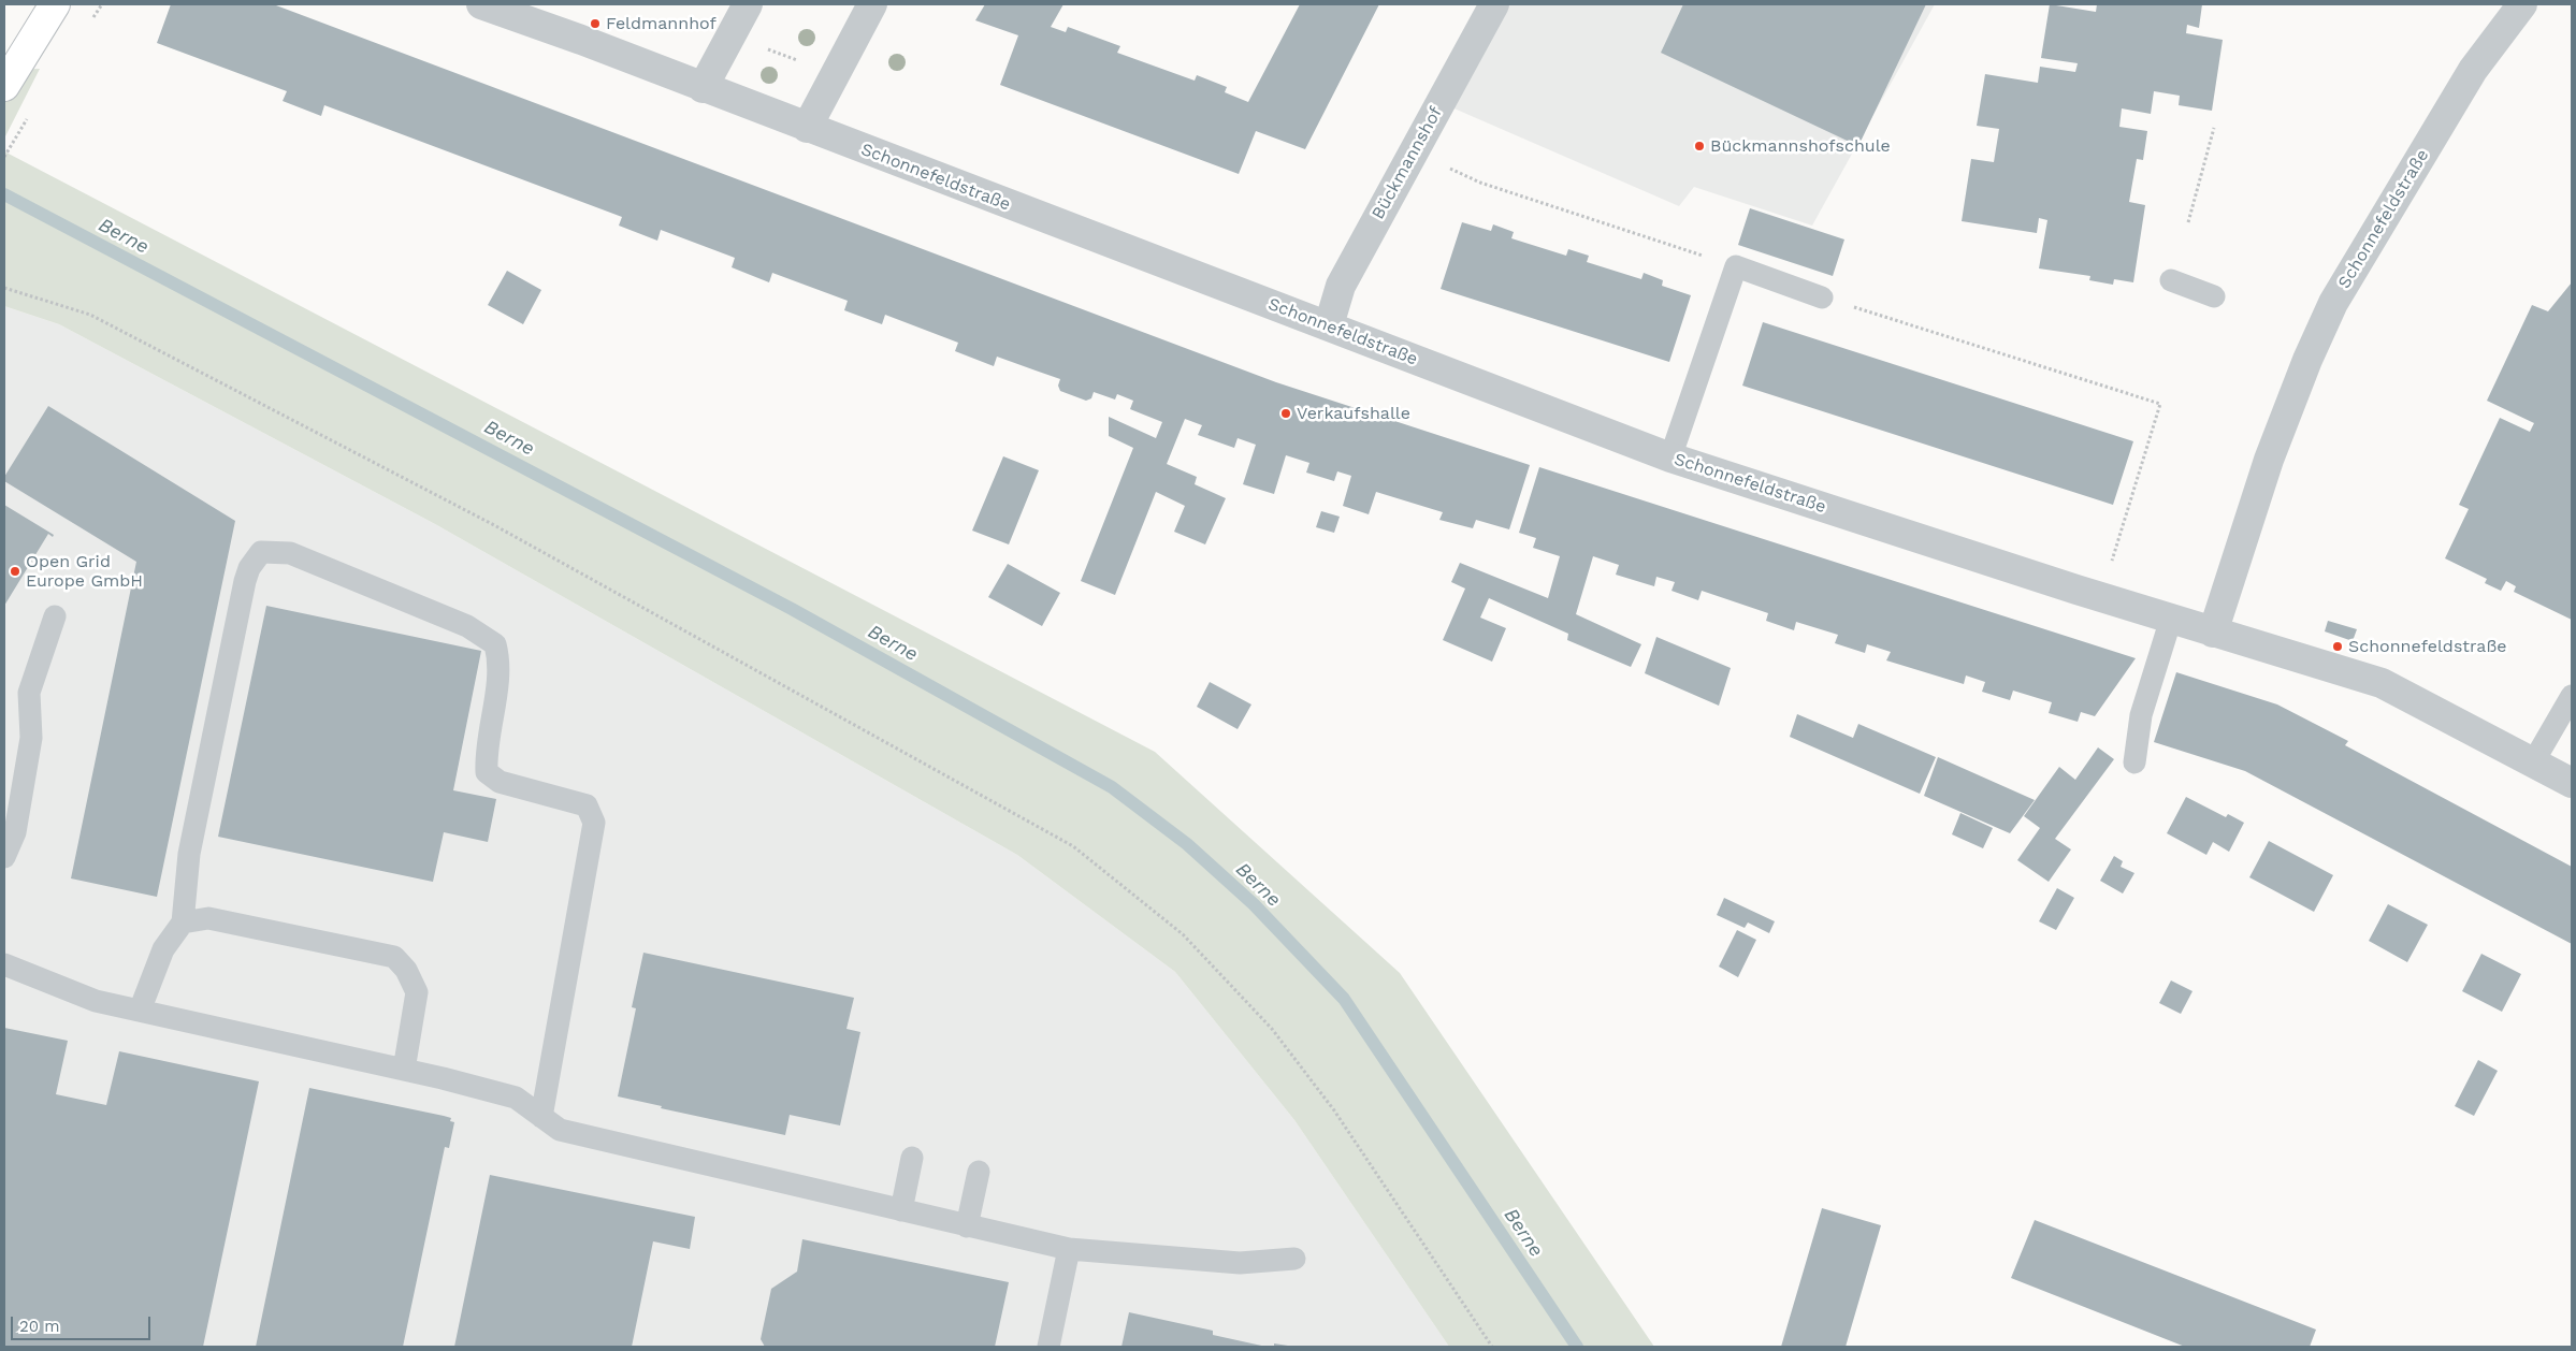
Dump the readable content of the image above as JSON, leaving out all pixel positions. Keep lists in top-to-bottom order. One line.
{"streets":{"street":["Bückmannshof","Schonnefeldstraße"]},"crossings":[["Bückmannshof","Schonnefeldstraße"]],"water":["Berne"],"places":["Feldmannhof","Bückmannshofschule","Verkaufshalle","Open Grid Europe GmbH","Schonnefeldstraße"],"scale_bar":"20 m"}
